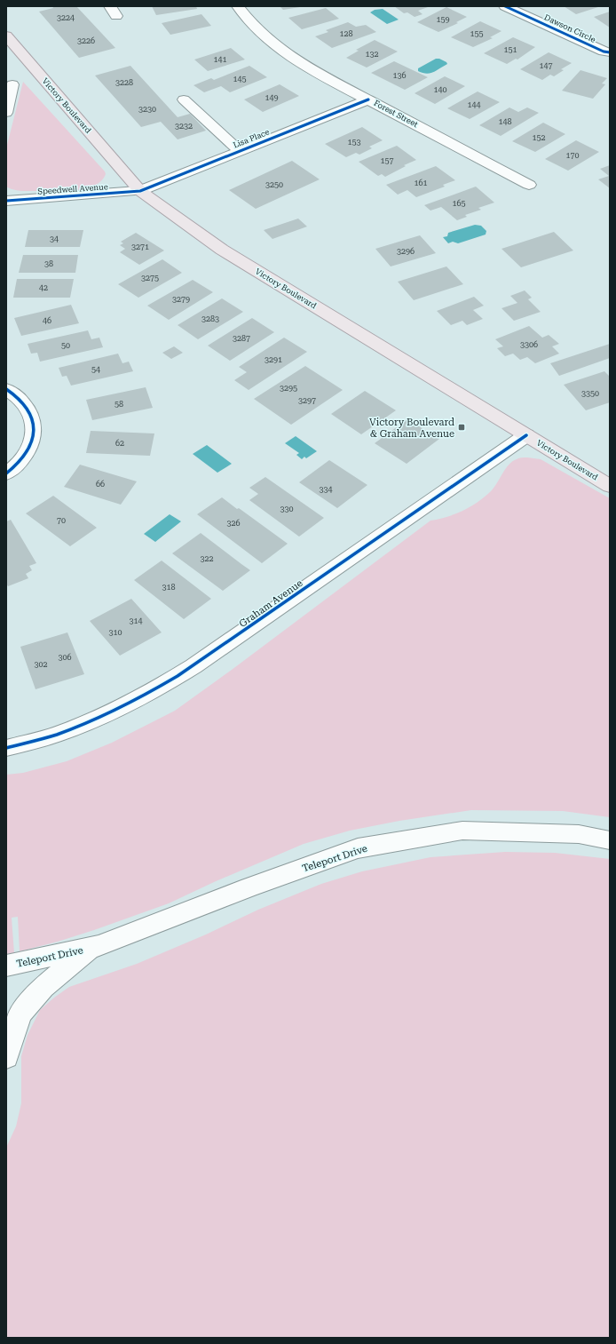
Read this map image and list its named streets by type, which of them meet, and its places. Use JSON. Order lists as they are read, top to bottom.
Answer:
{
  "streets": {
    "main road": ["Victory Boulevard"],
    "street": [
      "Dawson Circle",
      "Forest Street",
      "Lisa Place",
      "Speedwell Avenue",
      "Graham Avenue",
      "Teleport Drive"
    ]
  },
  "crossings": [
    ["Victory Boulevard", "Lisa Place"],
    ["Victory Boulevard", "Speedwell Avenue"],
    ["Victory Boulevard", "Graham Avenue"],
    ["Forest Street", "Lisa Place"],
    ["Lisa Place", "Speedwell Avenue"]
  ],
  "places": {
    "transit": ["Victory Boulevard & Graham Avenue"]
  },
  "house_numbers": [
    "3224",
    "159",
    "128",
    "155",
    "3226",
    "151",
    "132",
    "141",
    "147",
    "136",
    "145",
    "3228",
    "140",
    "149",
    "144",
    "3230",
    "148",
    "3232",
    "152",
    "153",
    "170",
    "157",
    "161",
    "3250",
    "165",
    "34",
    "3271",
    "3296",
    "38",
    "3275",
    "42",
    "3279",
    "3283",
    "46",
    "3287",
    "3306",
    "50",
    "3291",
    "54",
    "3295",
    "3350",
    "3297",
    "58",
    "62",
    "66",
    "334",
    "330",
    "70",
    "326",
    "322",
    "318",
    "314",
    "310",
    "306",
    "302"
  ]
}
